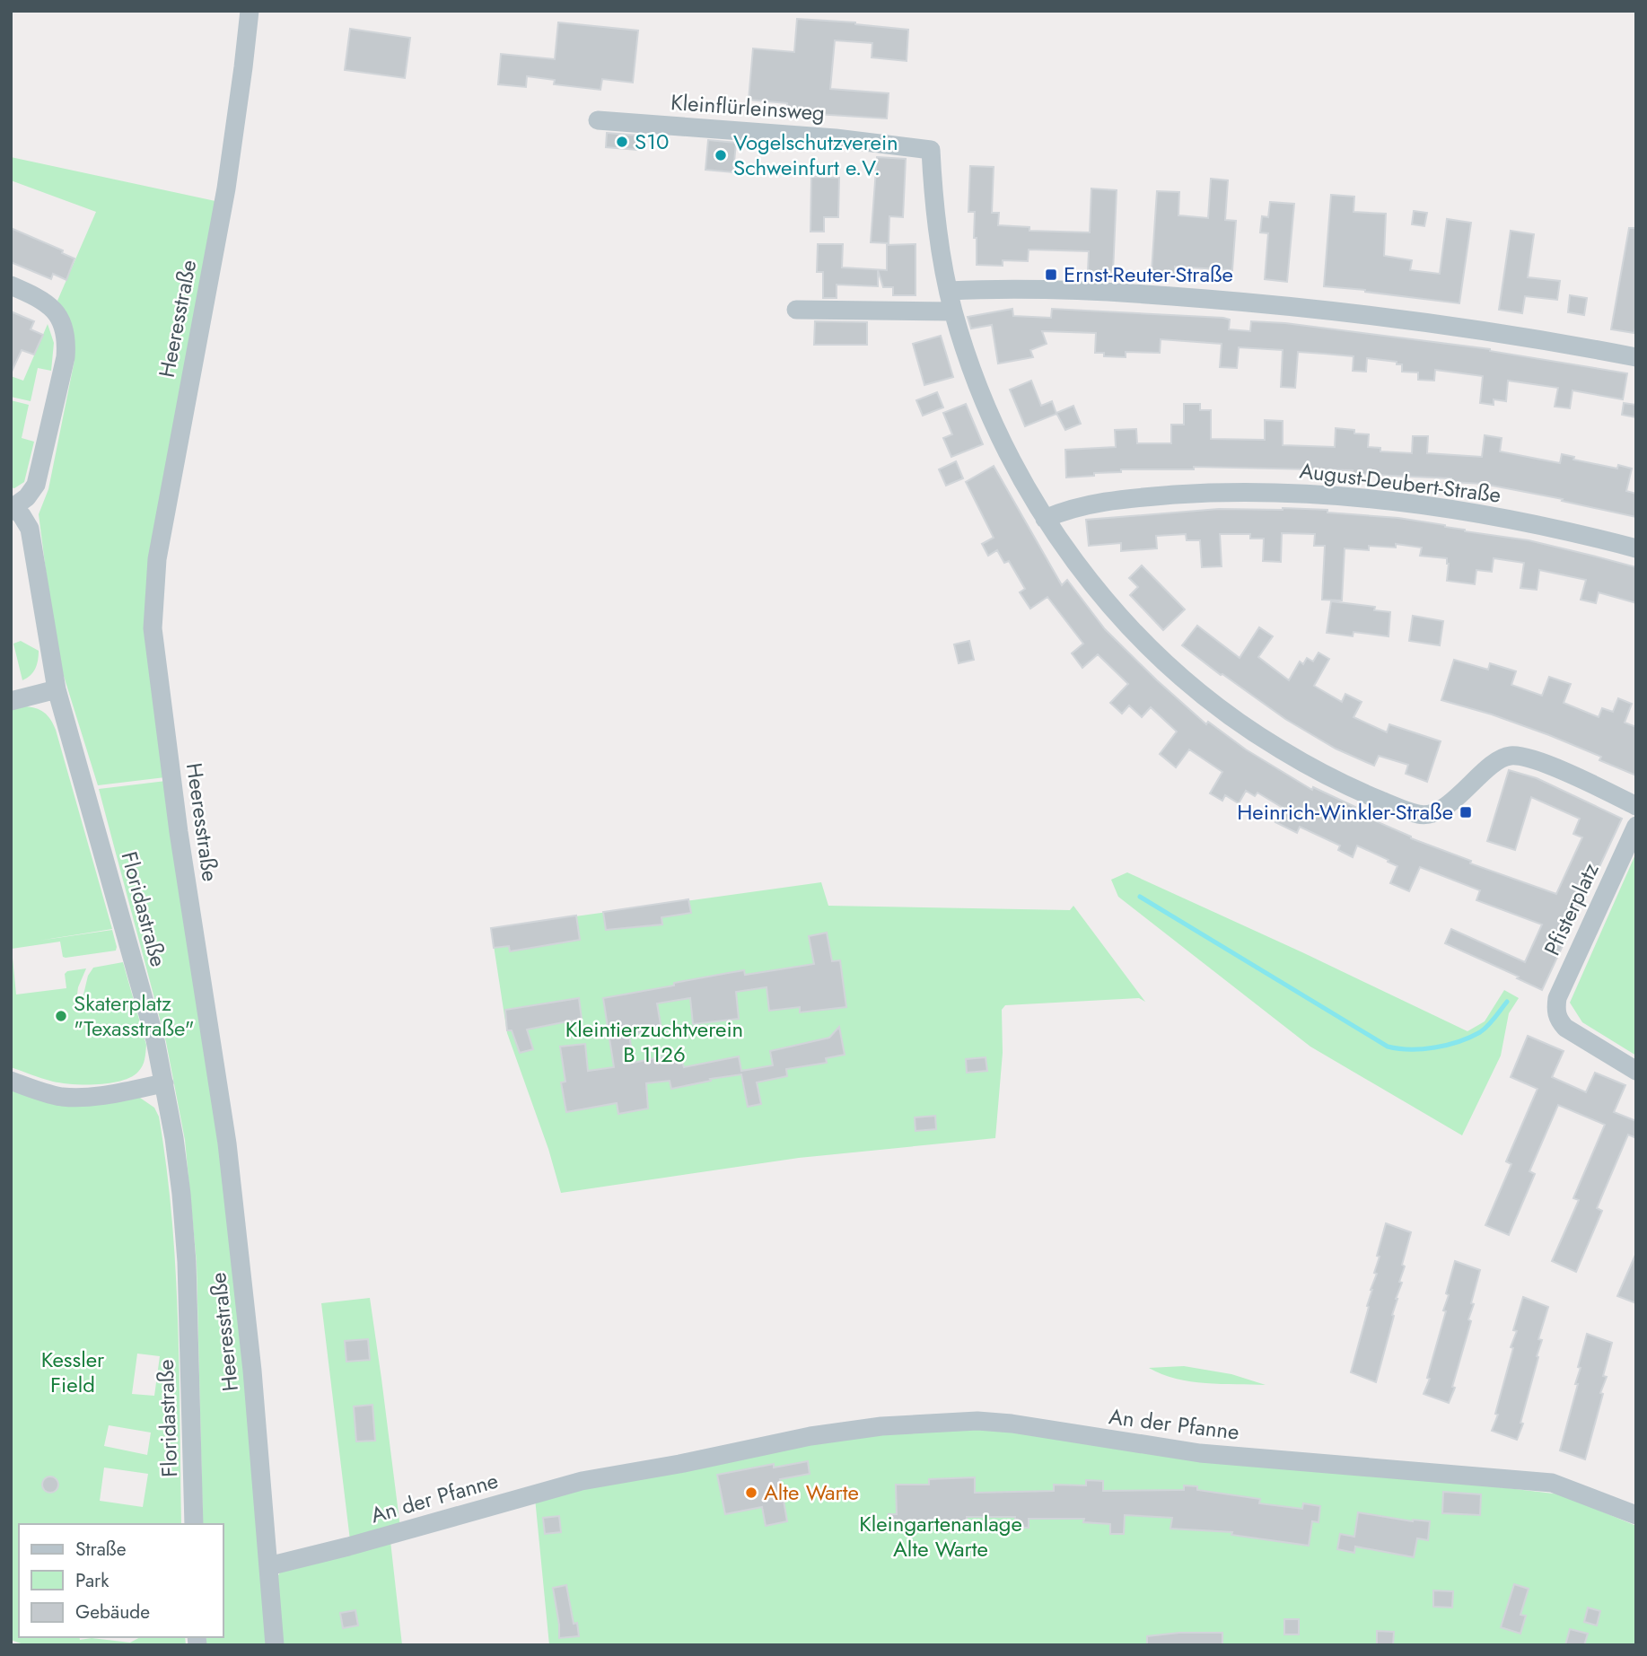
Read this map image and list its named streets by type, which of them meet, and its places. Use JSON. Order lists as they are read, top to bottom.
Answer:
{
  "streets": {
    "street": [
      "Kleinflürleinsweg",
      "Heeresstraße",
      "August-Deubert-Straße",
      "Floridastraße",
      "Pfisterplatz",
      "An der Pfanne"
    ]
  },
  "crossings": [
    ["Heeresstraße", "An der Pfanne"]
  ],
  "parks": ["Kleintierzuchtverein B 1126", "Kessler Field", "Kleingartenanlage Alte Warte"],
  "places": {
    "other": [
      "S10",
      "Vogelschutzverein Schweinfurt e.V.",
      "Skaterplatz \"Texasstraße\"",
      "Alte Warte"
    ],
    "transit": ["Ernst-Reuter-Straße", "Heinrich-Winkler-Straße"]
  },
  "legend": ["Straße", "Park", "Gebäude"]
}
